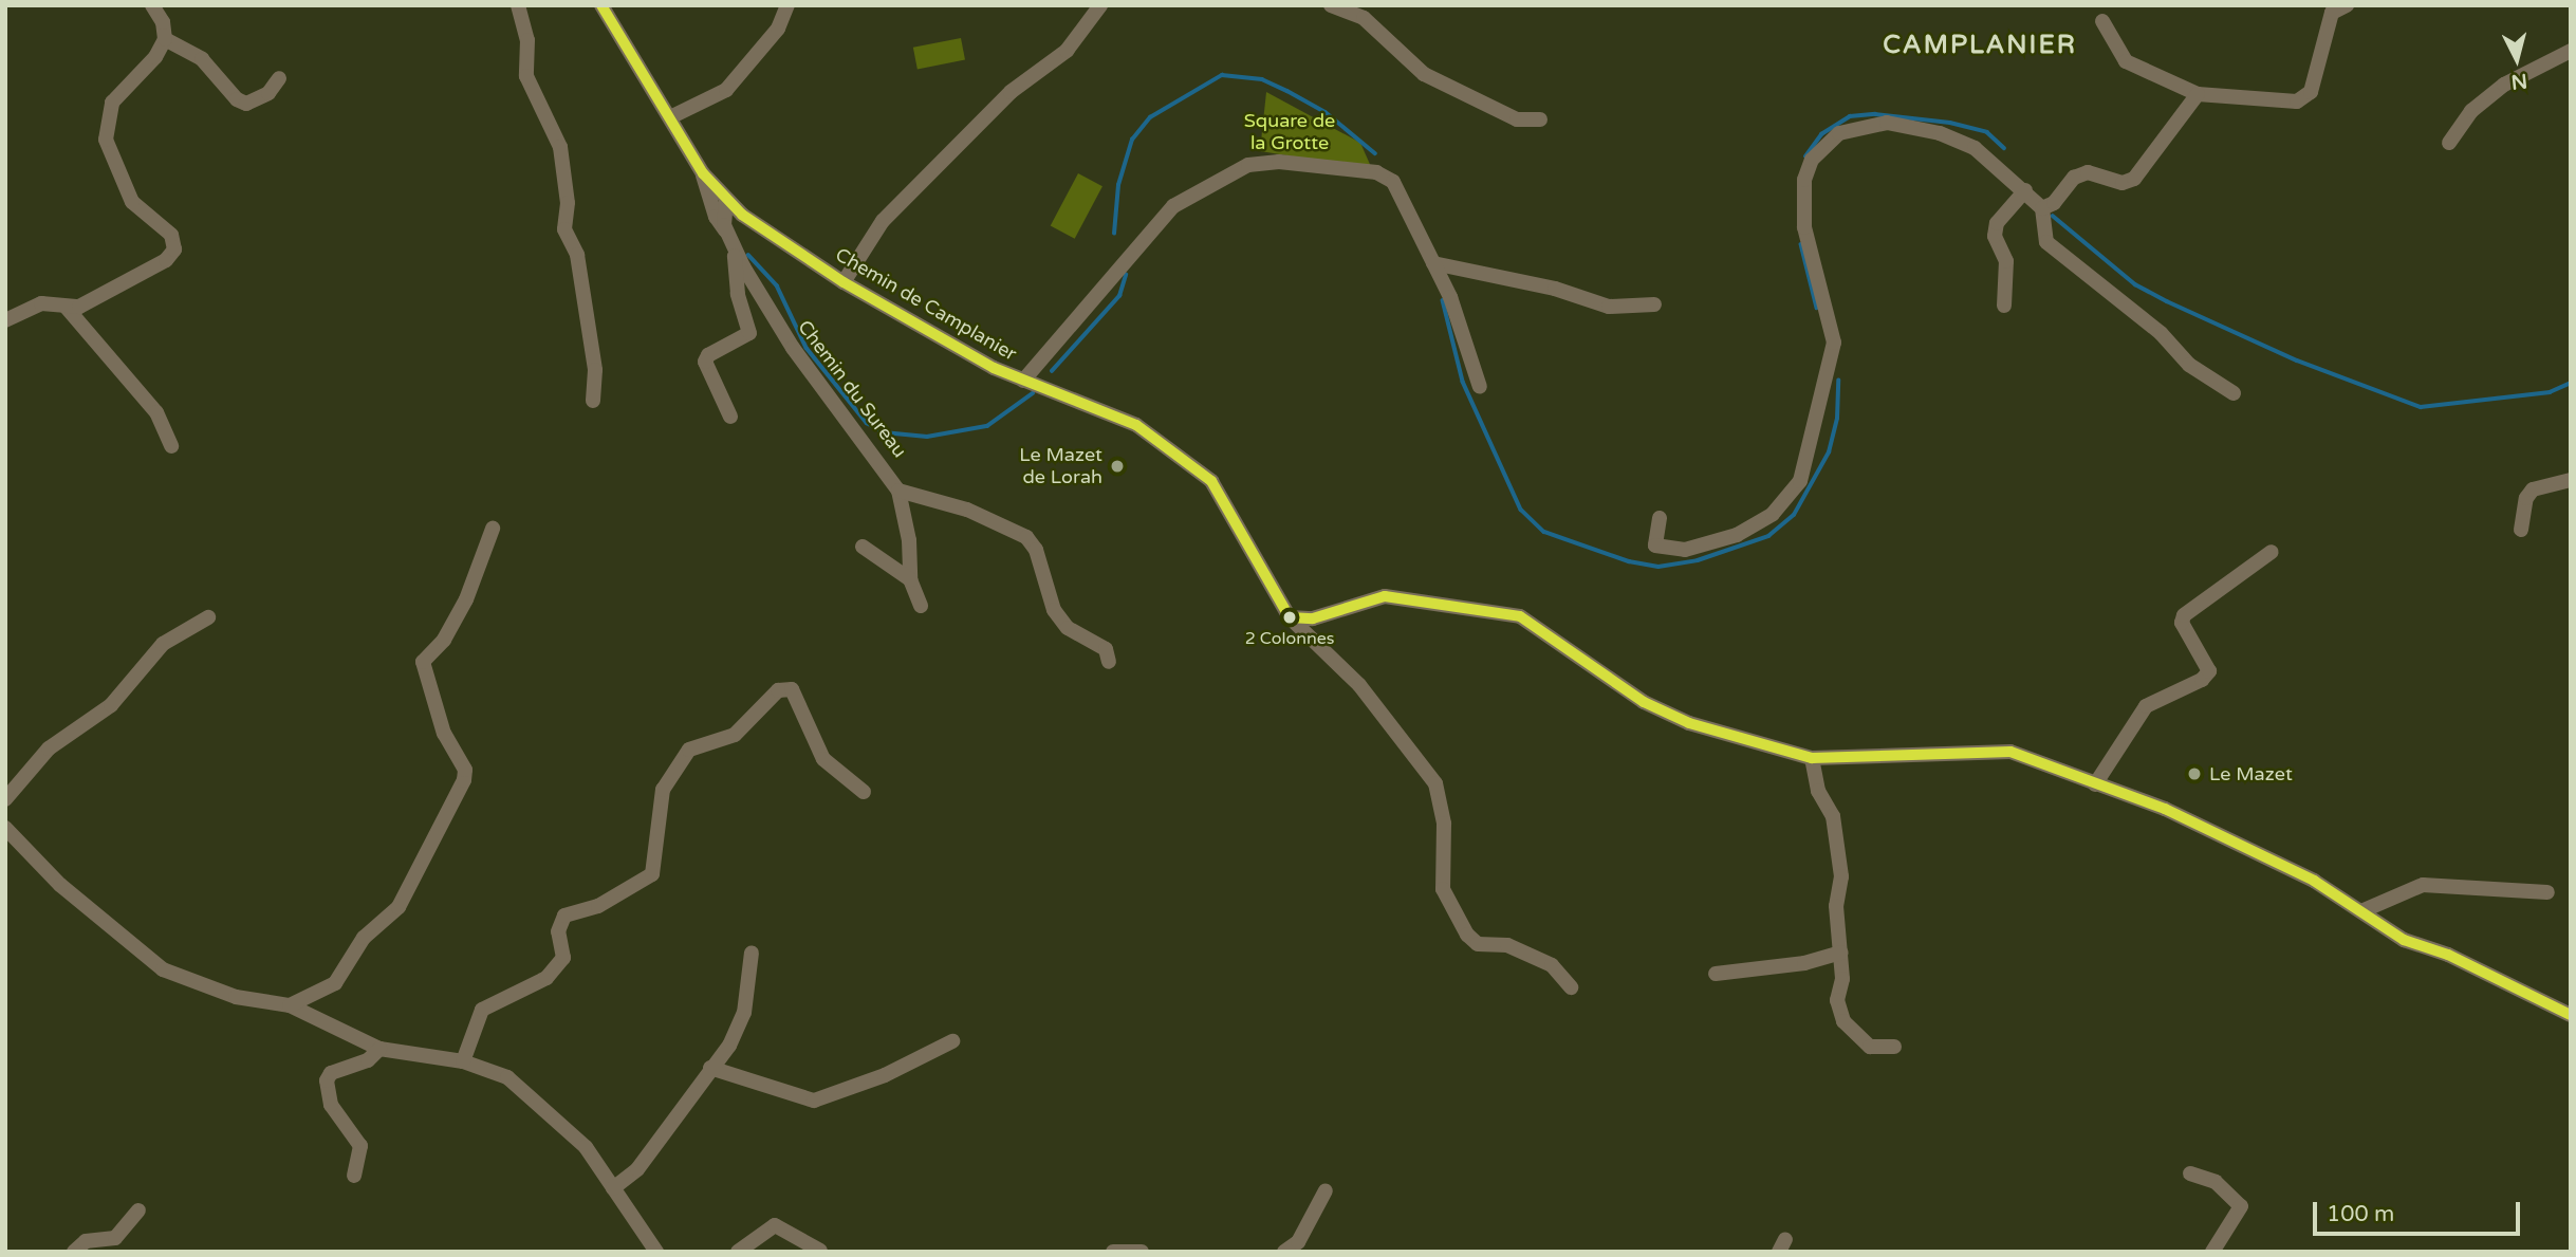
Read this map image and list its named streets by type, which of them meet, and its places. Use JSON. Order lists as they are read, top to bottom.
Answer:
{
  "streets": {
    "street": ["Chemin de Camplanier", "Chemin du Sureau"]
  },
  "crossings": [
    ["Chemin de Camplanier", "Chemin du Sureau"]
  ],
  "districts": ["CAMPLANIER"],
  "parks": ["Square de la Grotte"],
  "places": ["Le Mazet de Lorah", "2 Colonnes", "Le Mazet"],
  "scale_bar": "100 m",
  "north": "bottom"
}
